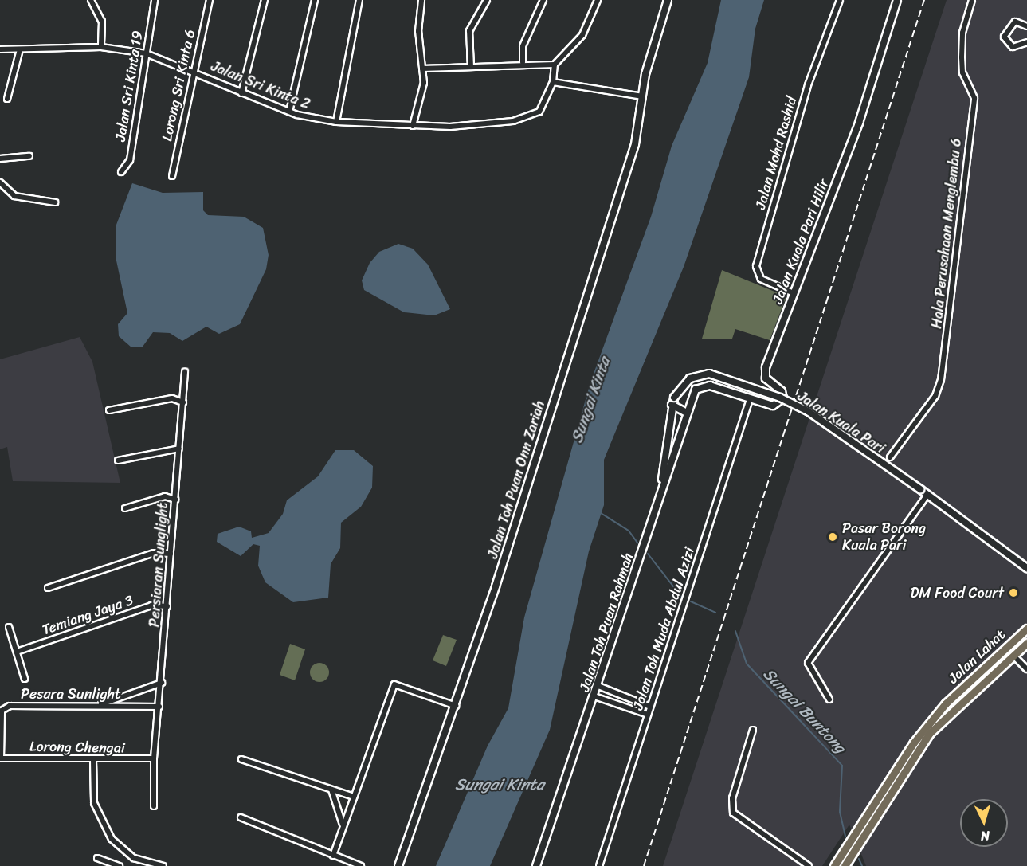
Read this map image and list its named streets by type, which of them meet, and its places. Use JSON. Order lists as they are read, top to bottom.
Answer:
{
  "streets": {
    "main road": ["Jalan Lahat"],
    "street": [
      "Lorong Sri Kinta 6",
      "Jalan Sri Kinta 2",
      "Jalan Sri Kinta 19",
      "Jalan Mohd Rashid",
      "Hala Perusahaan Menglembu 6",
      "Jalan Kuala Pari Hilir",
      "Jalan Kuala Pari",
      "Jalan Toh Puan Onn Zariah",
      "Persiaran Sunglight",
      "Temiang Jaya 3",
      "Jalan Toh Puan Rahmah",
      "Jalan Toh Muda Abdul Azizi",
      "Pesara Sunlight",
      "Lorong Chengai"
    ]
  },
  "crossings": [
    ["Lorong Sri Kinta 6", "Jalan Sri Kinta 2"],
    ["Jalan Sri Kinta 2", "Jalan Sri Kinta 19"],
    ["Jalan Mohd Rashid", "Jalan Kuala Pari Hilir"],
    ["Jalan Kuala Pari Hilir", "Jalan Toh Puan Rahmah"],
    ["Jalan Kuala Pari Hilir", "Jalan Toh Muda Abdul Azizi"],
    ["Jalan Kuala Pari", "Jalan Toh Puan Rahmah"],
    ["Persiaran Sunglight", "Temiang Jaya 3"],
    ["Persiaran Sunglight", "Pesara Sunlight"],
    ["Persiaran Sunglight", "Lorong Chengai"],
    ["Pesara Sunlight", "Lorong Chengai"]
  ],
  "water": ["Sungai Kinta", "Sungai Buntong"],
  "places": ["Pasar Borong Kuala Pari", "DM Food Court"],
  "north": "bottom"
}
